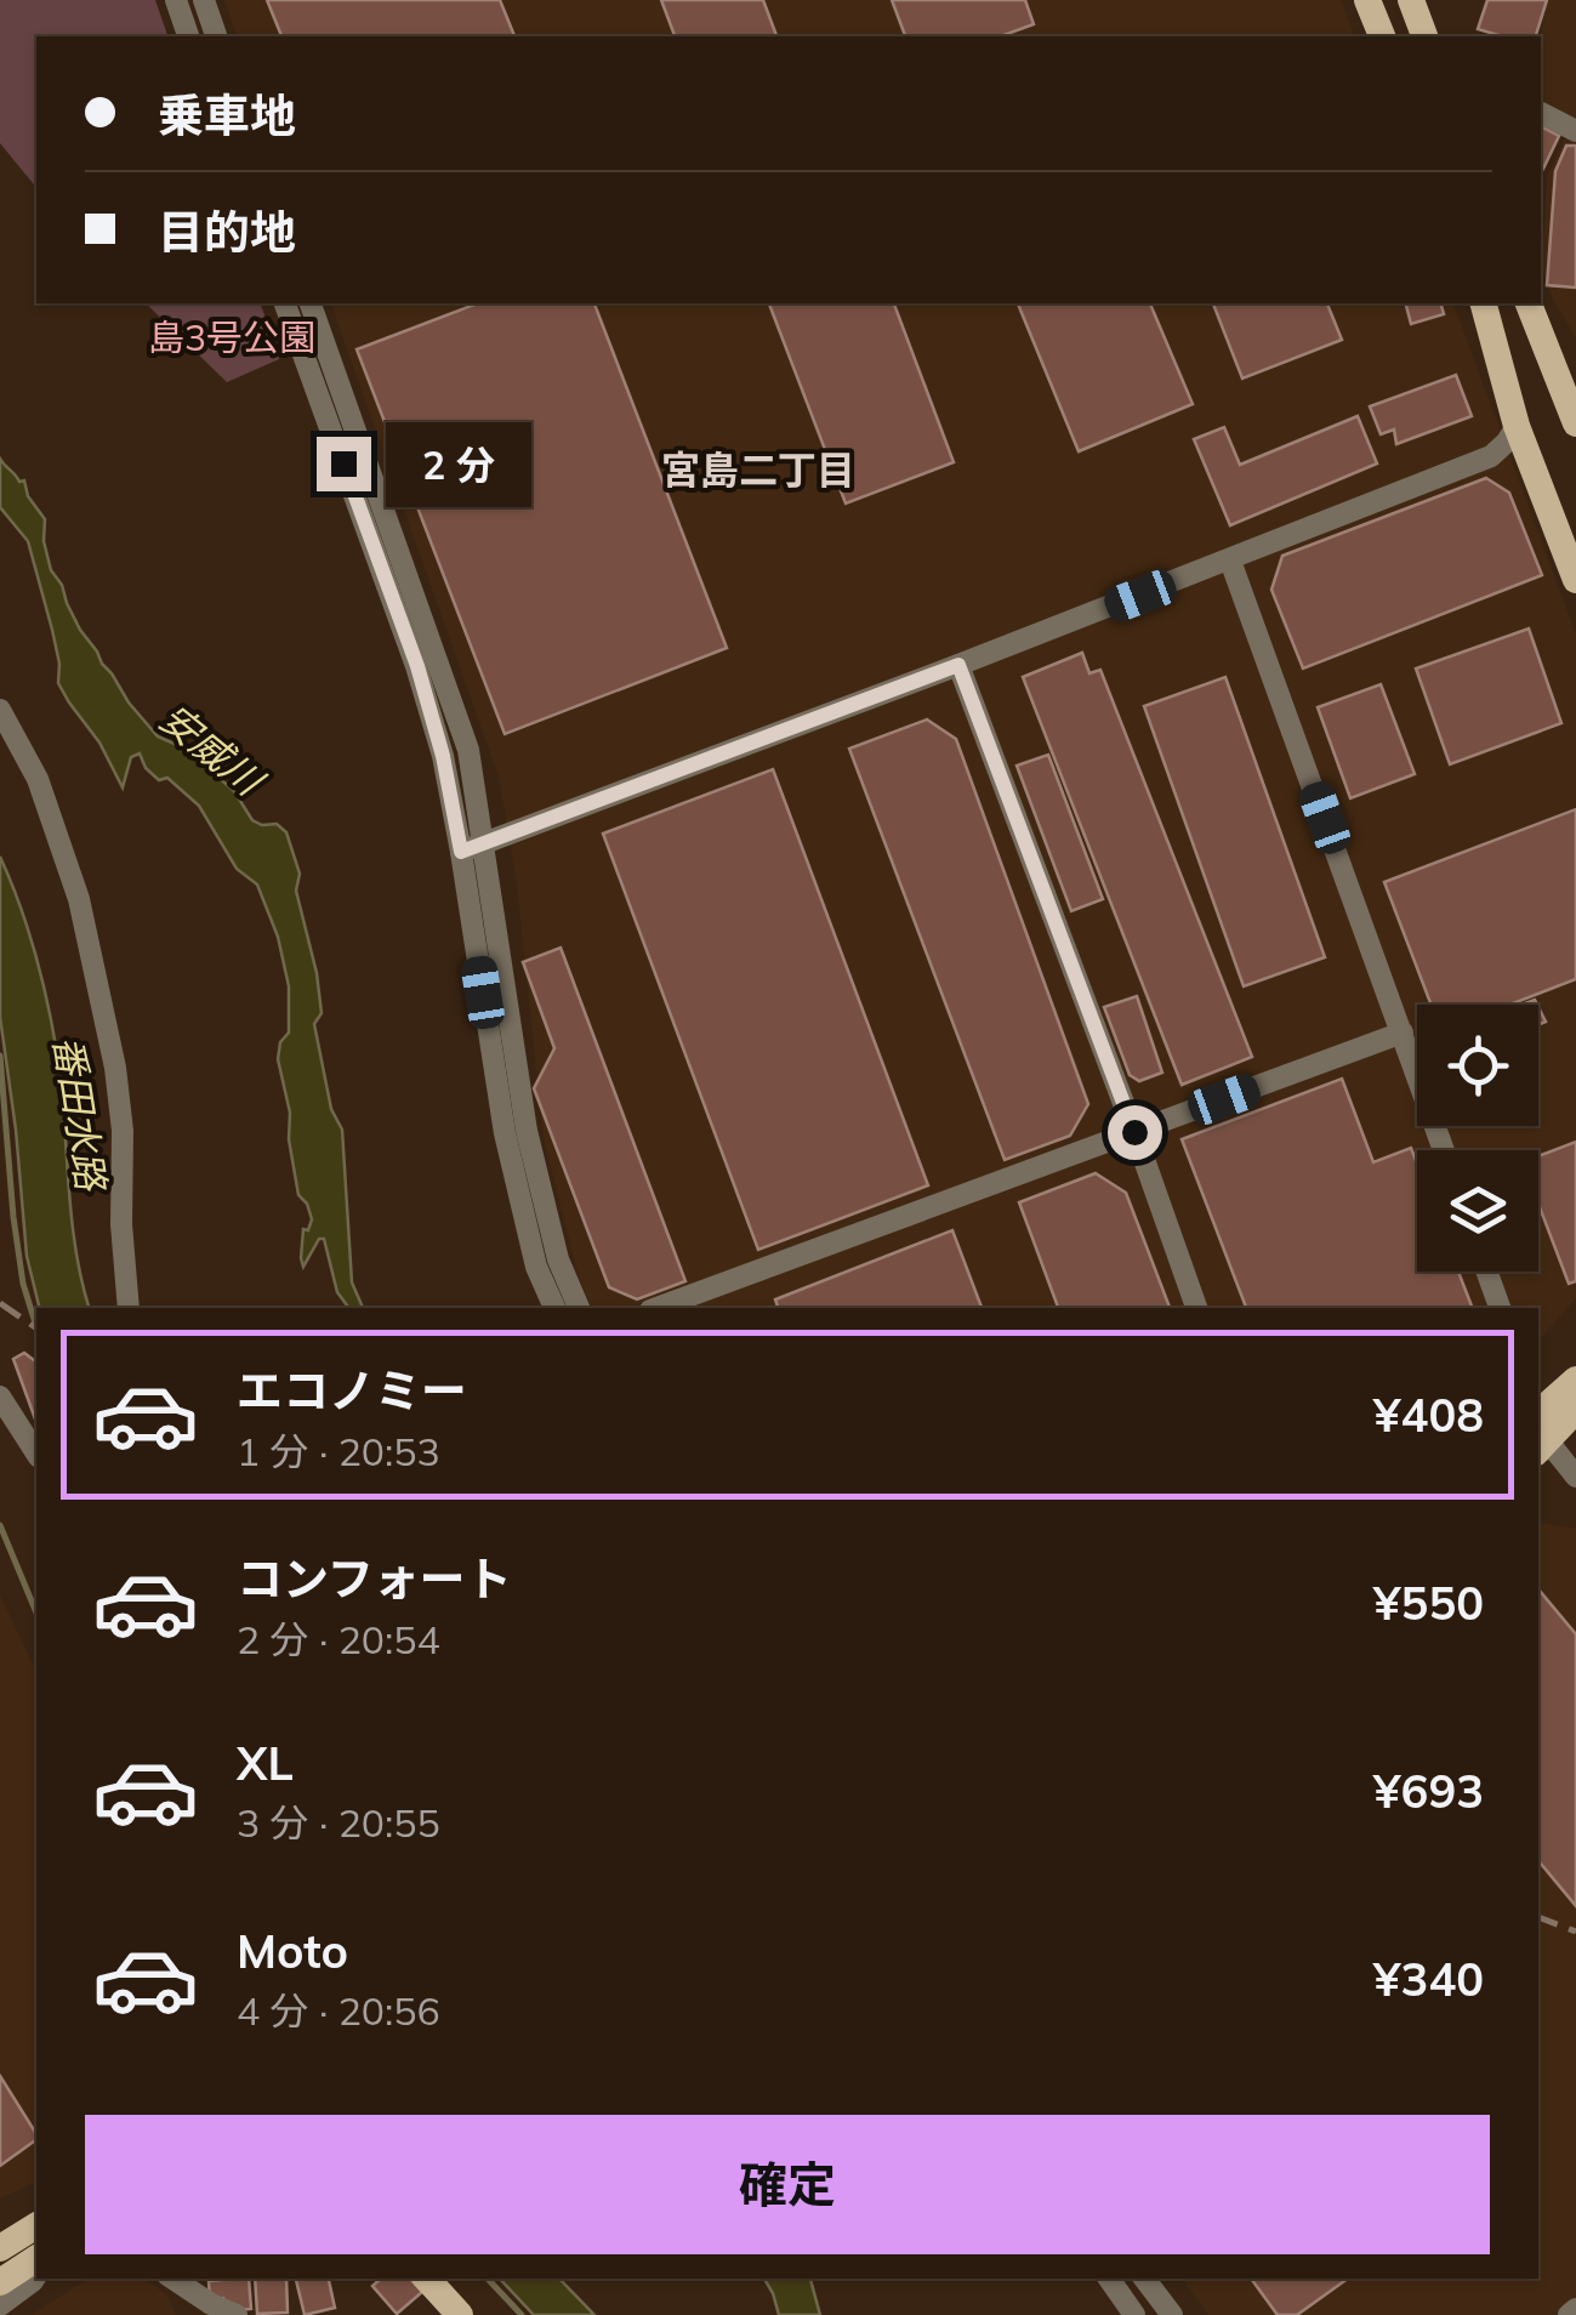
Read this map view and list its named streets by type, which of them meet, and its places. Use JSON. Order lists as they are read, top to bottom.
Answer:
{
  "districts": ["宮島二丁目"],
  "water": ["安威川", "番田水路"],
  "parks": ["島3号公園"],
  "page": {
    "banner": ["乗車地", "目的地"],
    "bubble": "2 分",
    "list": [
      {
        "name": "エコノミー",
        "note": "1 分 · 20:53",
        "value": "¥408"
      },
      {
        "name": "コンフォート",
        "note": "2 分 · 20:54",
        "value": "¥550"
      },
      {
        "name": "XL",
        "note": "3 分 · 20:55",
        "value": "¥693"
      },
      {
        "name": "Moto",
        "note": "4 分 · 20:56",
        "value": "¥340"
      }
    ],
    "buttons": "確定"
  }
}
